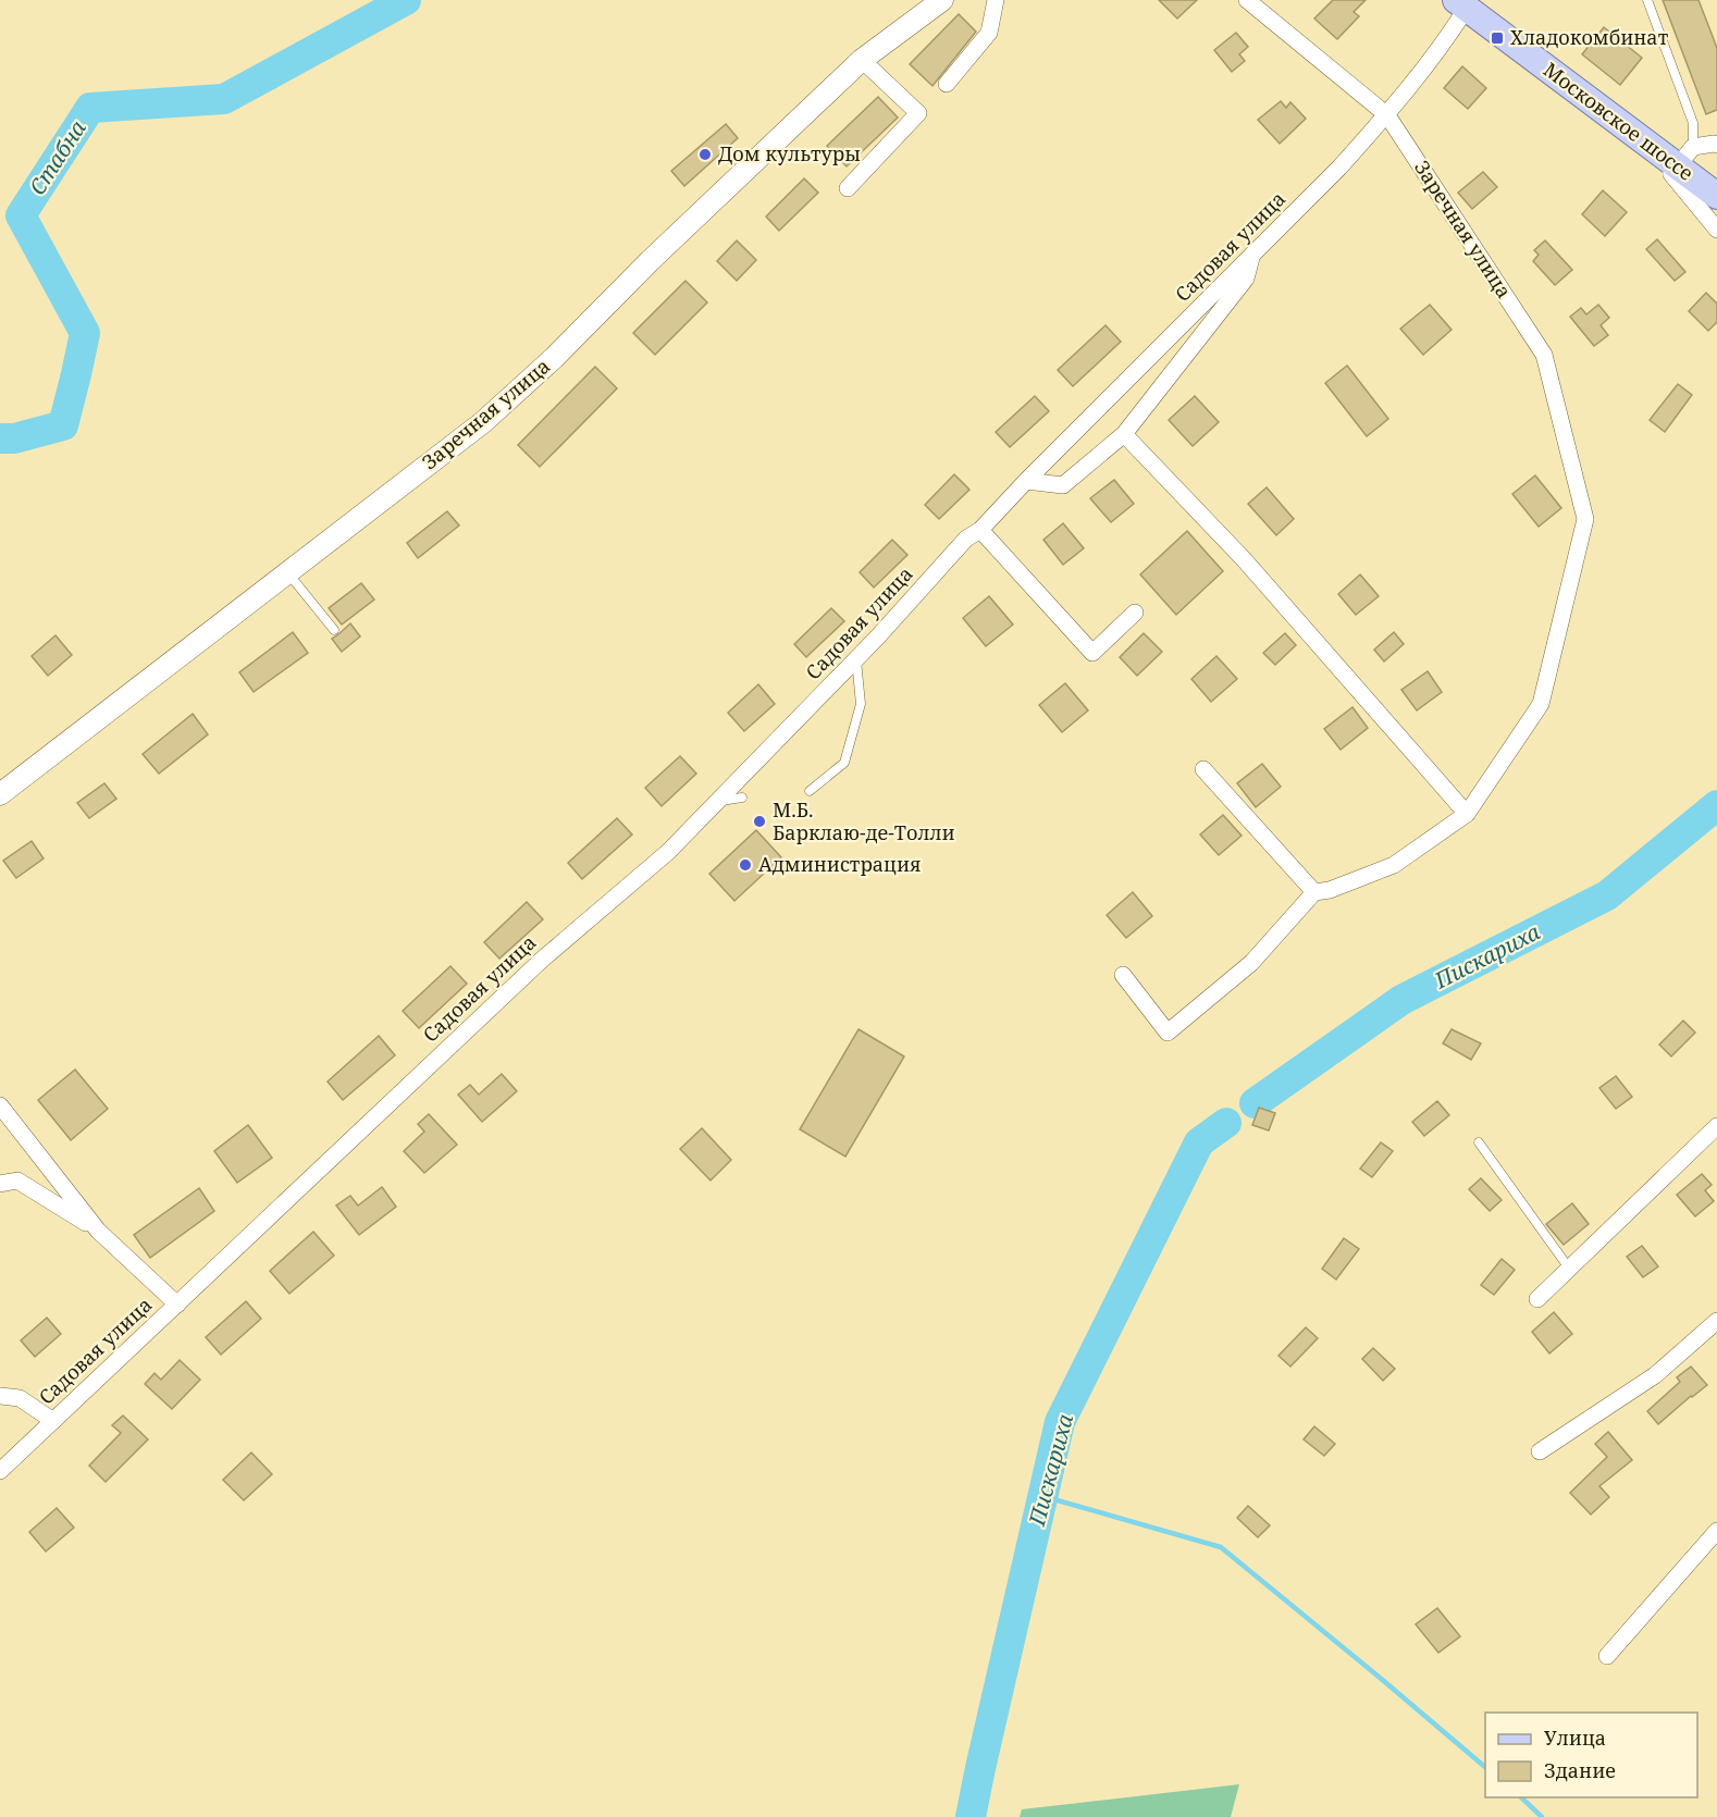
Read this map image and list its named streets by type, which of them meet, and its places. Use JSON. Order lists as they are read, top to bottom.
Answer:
{
  "streets": {
    "main road": ["Московское шоссе"],
    "street": ["Заречная улица", "Садовая улица"]
  },
  "crossings": [
    ["Московское шоссе", "Садовая улица"],
    ["Заречная улица", "Садовая улица"]
  ],
  "water": ["Стабна", "Пискариха"],
  "places": {
    "transit": ["Хладокомбинат"],
    "other": ["Дом культуры", "М.Б. Барклаю-де-Толли", "Администрация"]
  },
  "legend": ["Улица", "Здание"]
}
